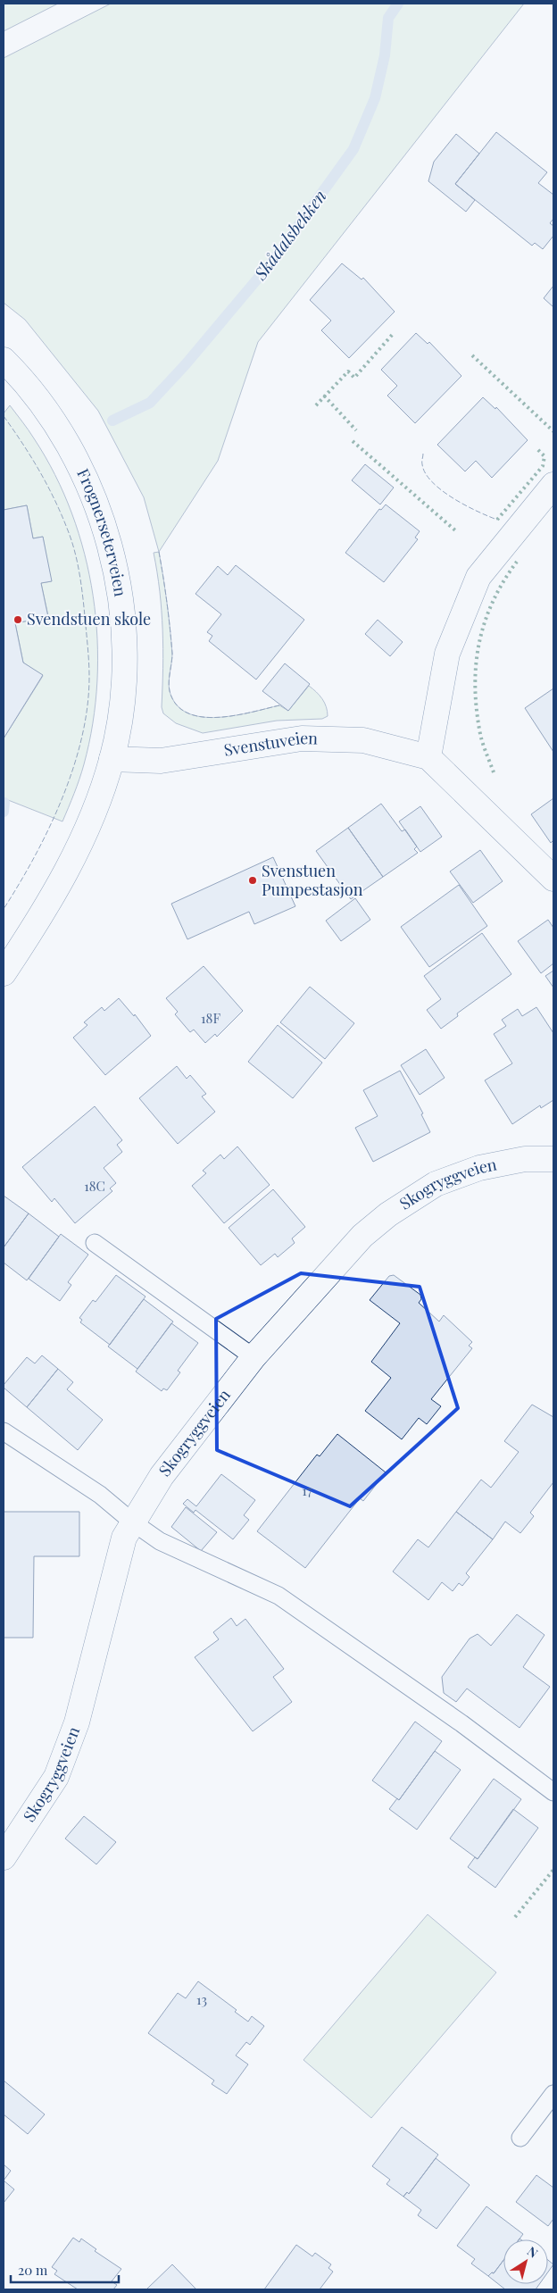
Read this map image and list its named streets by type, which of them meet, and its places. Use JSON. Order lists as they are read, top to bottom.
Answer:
{
  "streets": {
    "street": ["Frognerseterveien", "Svenstuveien", "Skogryggveien"]
  },
  "crossings": [
    ["Frognerseterveien", "Svenstuveien"]
  ],
  "water": ["Skådalsbekken"],
  "places": ["Svendstuen skole", "Svenstuen Pumpestasjon"],
  "house_numbers": [
    "18F",
    "18C",
    "17",
    "13"
  ],
  "scale_bar": "20 m",
  "north": "top right"
}
